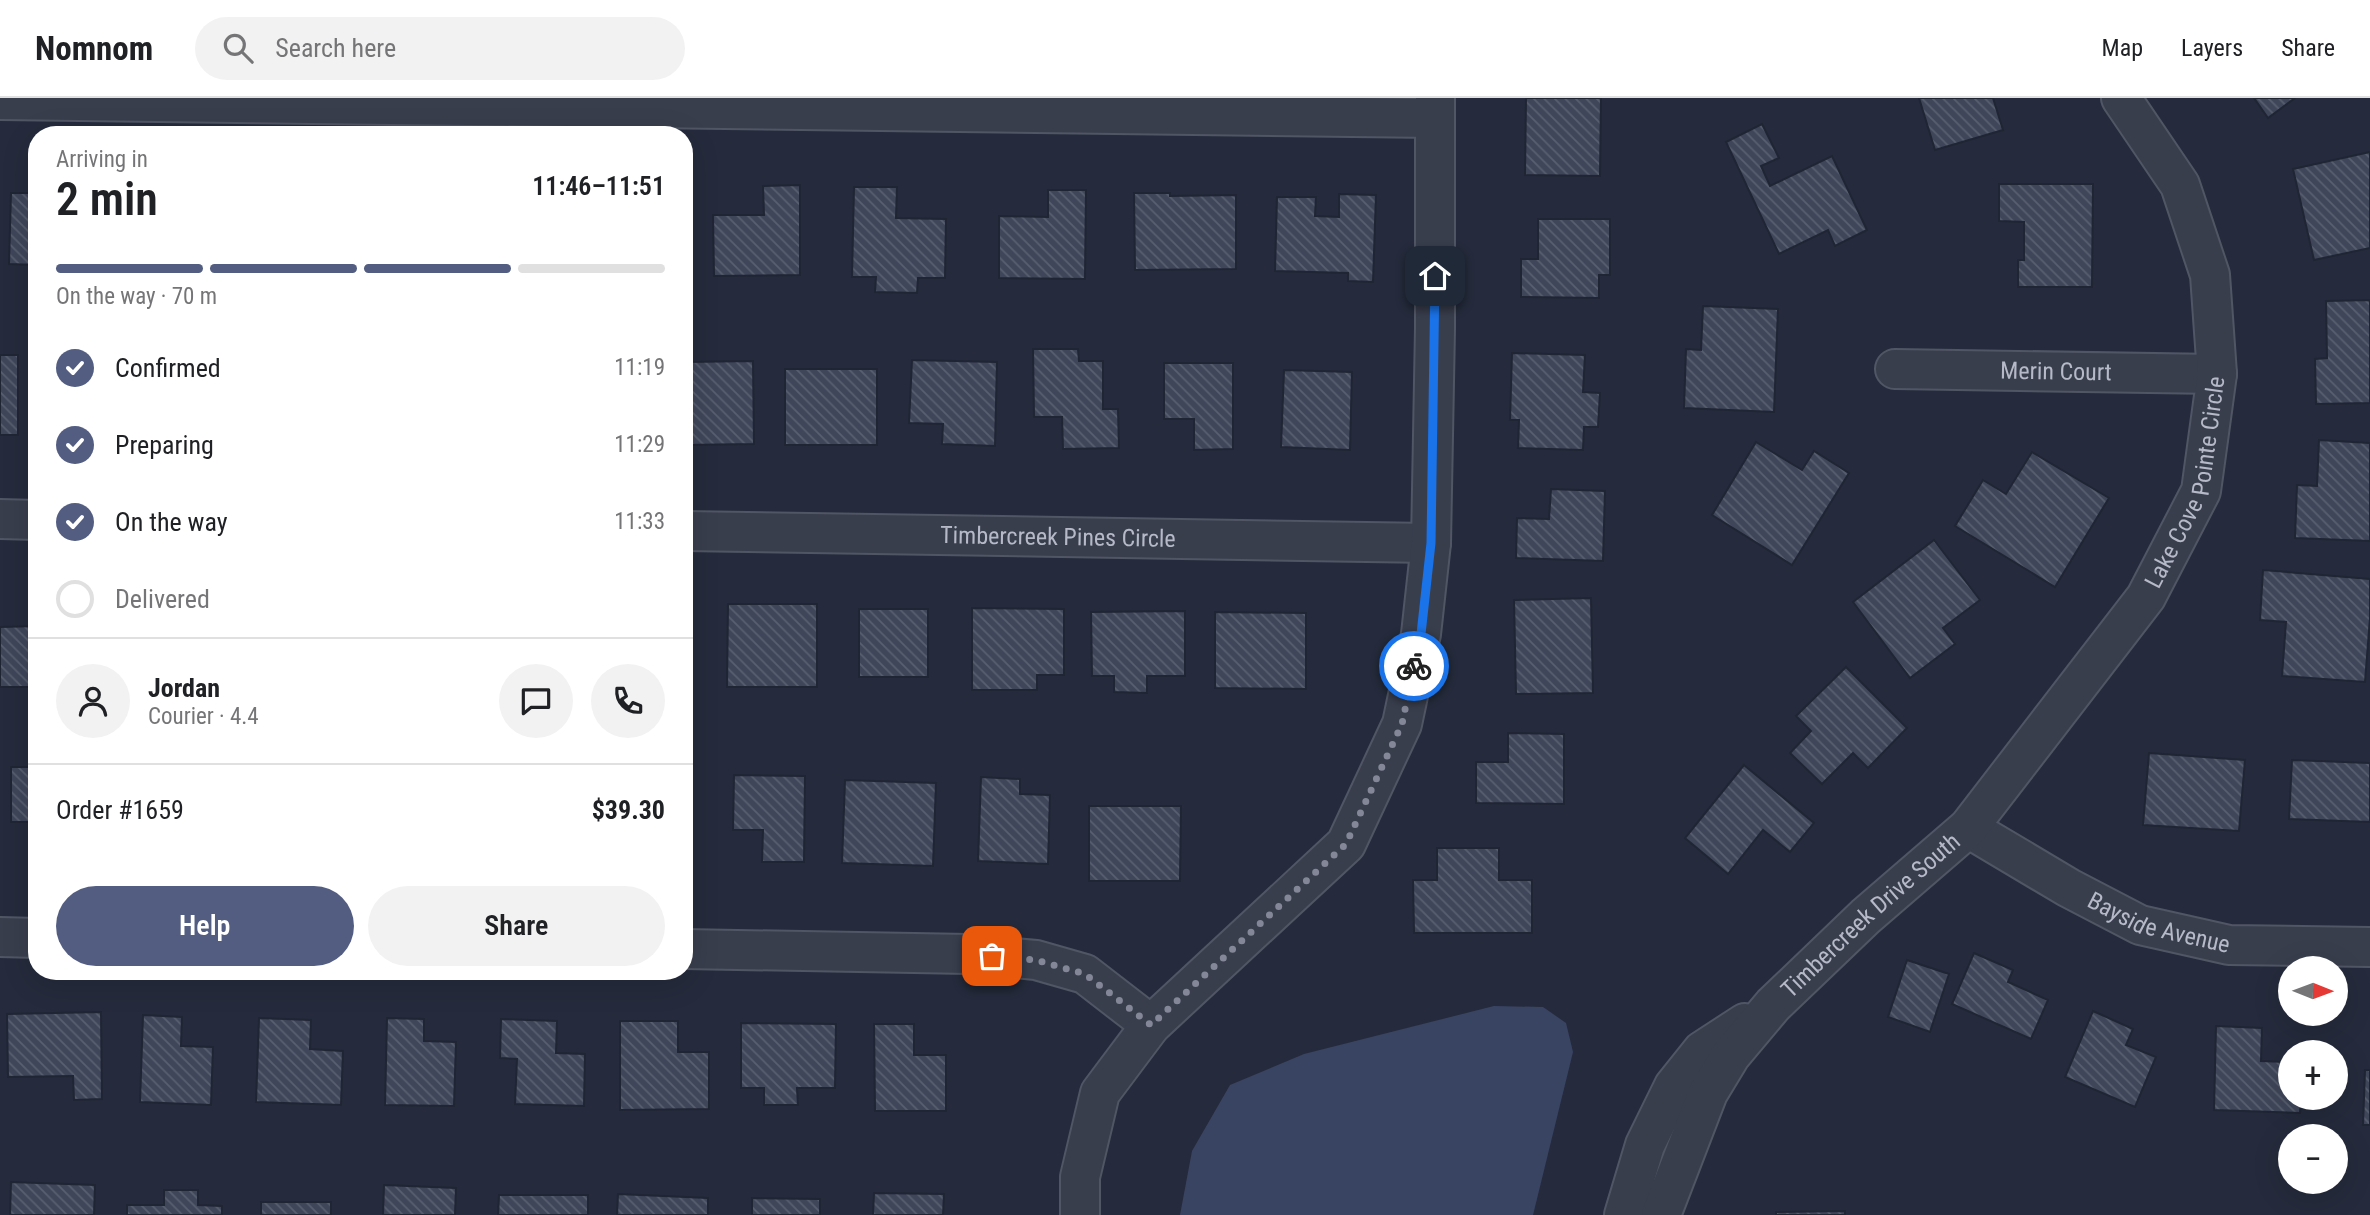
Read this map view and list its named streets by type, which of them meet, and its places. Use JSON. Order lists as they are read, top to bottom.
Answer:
{
  "streets": {
    "street": [
      "Merin Court",
      "Lake Cove Pointe Circle",
      "Timbercreek Pines Circle",
      "Timbercreek Drive South",
      "Bayside Avenue"
    ]
  },
  "crossings": [
    ["Merin Court", "Lake Cove Pointe Circle"],
    ["Lake Cove Pointe Circle", "Timbercreek Drive South"],
    ["Lake Cove Pointe Circle", "Bayside Avenue"],
    ["Timbercreek Drive South", "Bayside Avenue"]
  ],
  "north": "right",
  "page": {
    "header": "Nomnom",
    "search": "Search here",
    "nav": ["Map", "Layers", "Share"],
    "heading": ["2 min", "Arriving in", "11:46–11:51"],
    "panel": [
      "Jordan",
      "Courier · 4.4",
      "Order #1659",
      "$39.30"
    ],
    "bar": "On the way · 70 m",
    "list": [
      ["Confirmed", "11:19"],
      ["Preparing", "11:29"],
      ["On the way", "11:33"],
      "Delivered"
    ],
    "buttons": ["Help", "Share"],
    "map_buttons": ["+", "−"]
  }
}
